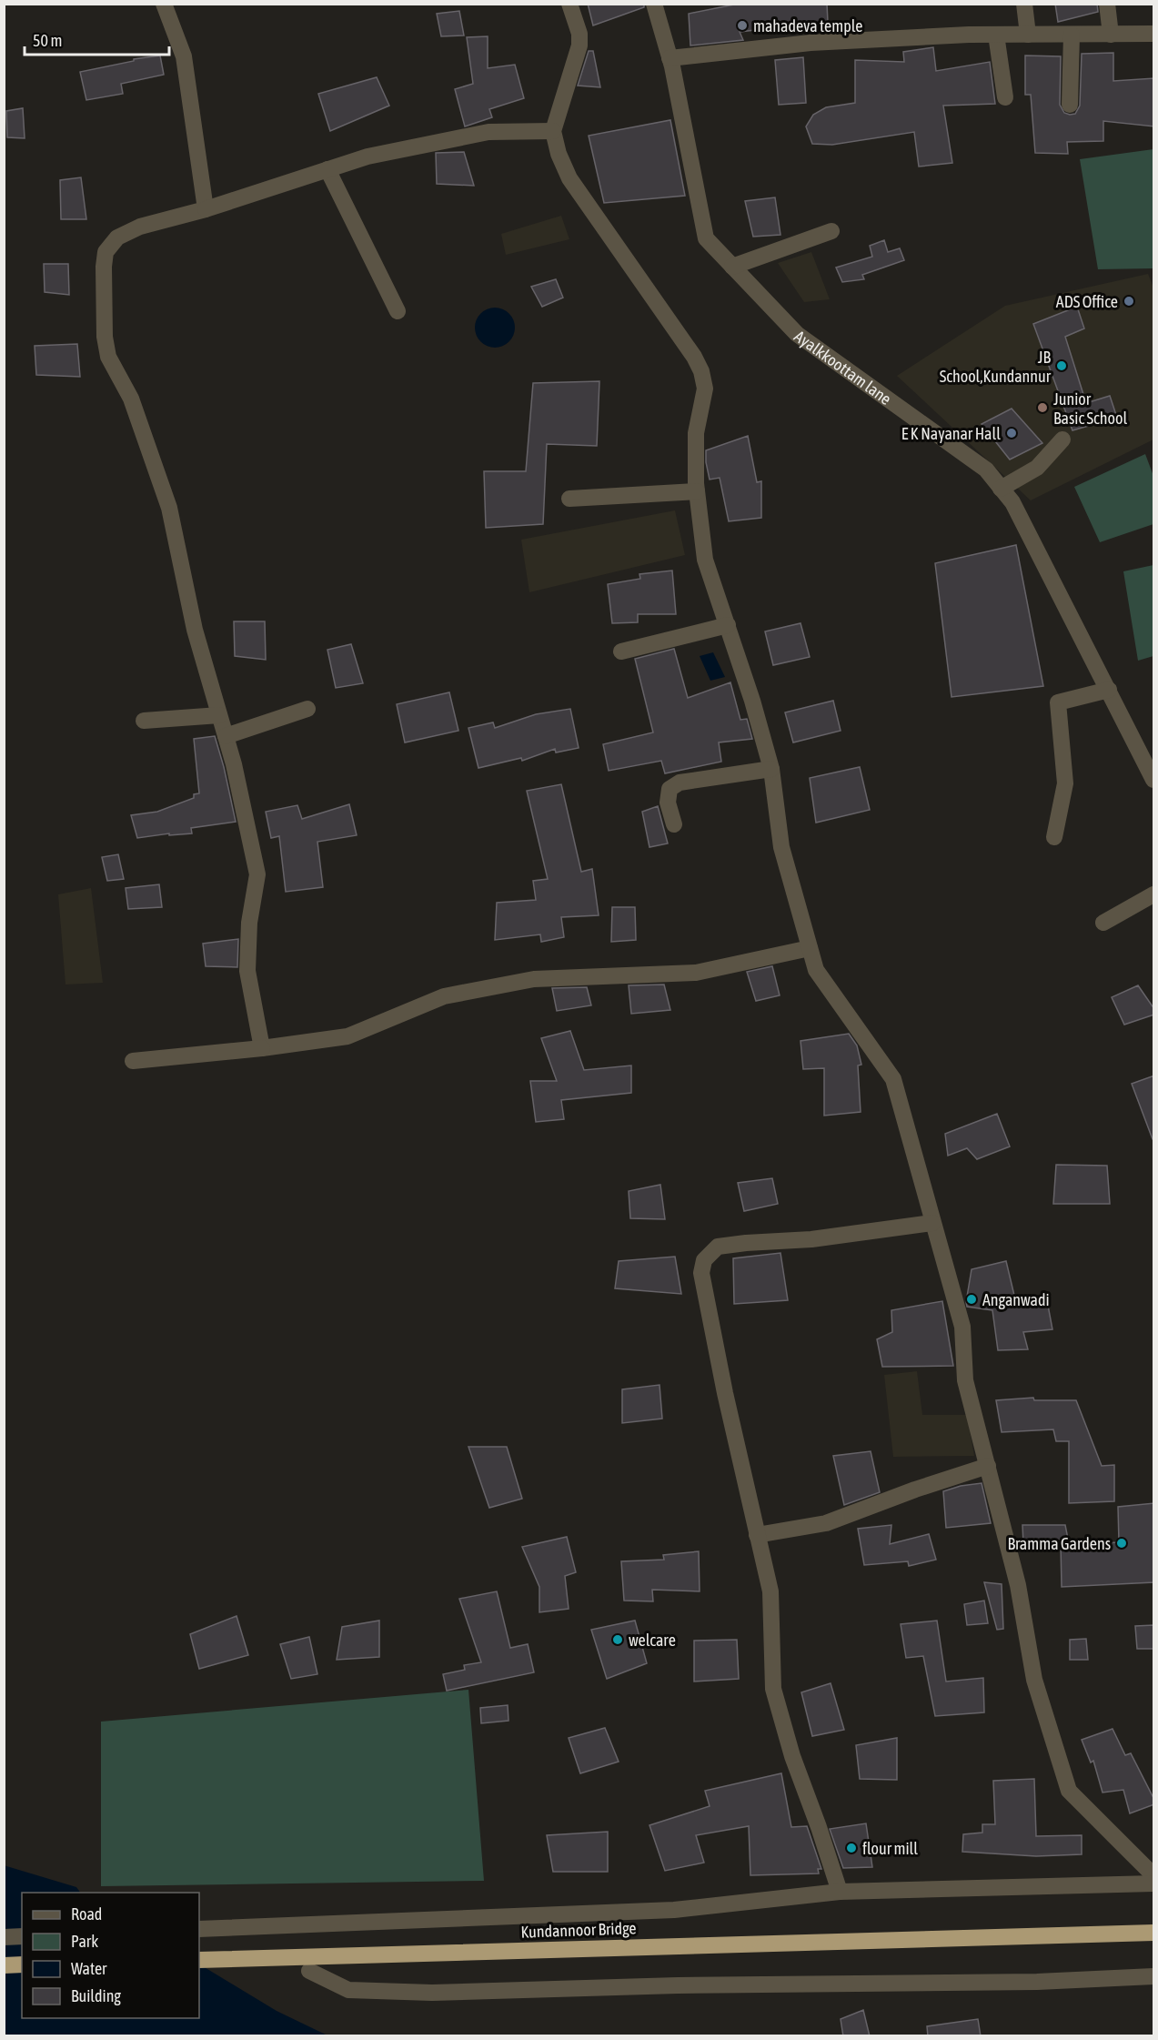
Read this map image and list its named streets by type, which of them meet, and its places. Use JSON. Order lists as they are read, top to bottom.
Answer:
{
  "streets": {
    "highway": ["Kundannoor Bridge"],
    "street": ["Ayalkkoottam lane"]
  },
  "places": [
    "mahadeva temple",
    "ADS Office",
    "JB School,Kundannur",
    "Junior Basic School",
    "E K Nayanar Hall",
    "Anganwadi",
    "Bramma Gardens",
    "welcare",
    "flour mill"
  ],
  "legend": [
    "Road",
    "Park",
    "Water",
    "Building"
  ],
  "scale_bar": "50 m"
}
